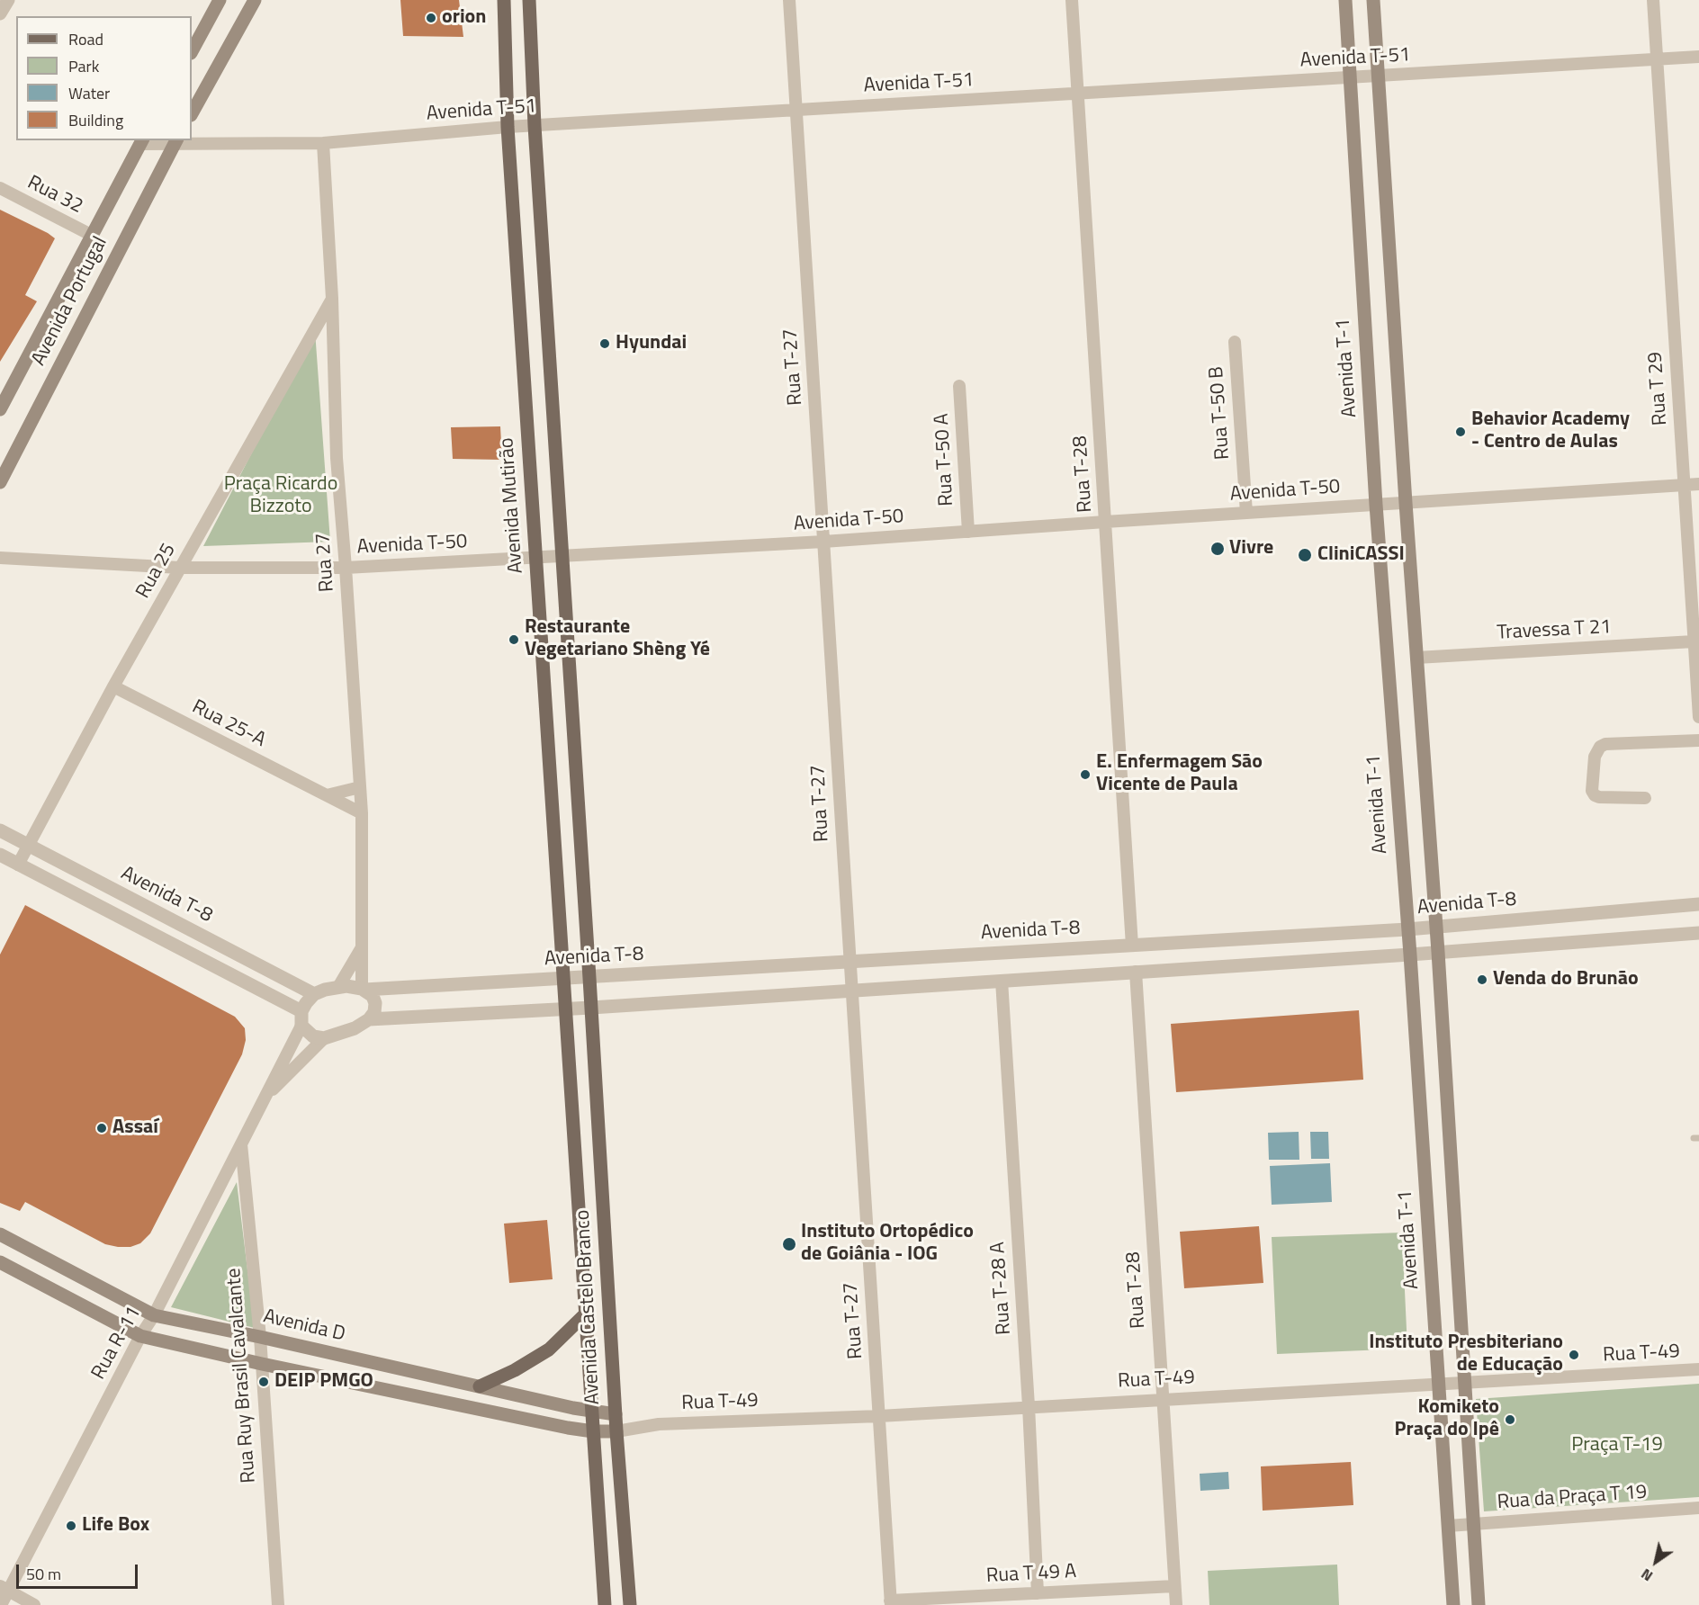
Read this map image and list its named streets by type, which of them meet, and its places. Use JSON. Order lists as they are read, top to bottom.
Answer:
{
  "streets": {
    "main road": [
      "Avenida Portugal",
      "Avenida T-1",
      "Avenida Mutirão",
      "Avenida Castelo Branco",
      "Avenida D"
    ],
    "street": [
      "Avenida T-51",
      "Rua 32",
      "Rua T-27",
      "Rua T 29",
      "Rua T-50 B",
      "Rua T-50 A",
      "Rua T-28",
      "Avenida T-50",
      "Rua 27",
      "Rua 25",
      "Travessa T 21",
      "Rua 25-A",
      "Avenida T-8",
      "Rua T-28 A",
      "Rua R-11",
      "Rua T-49",
      "Rua Ruy Brasil Cavalcante",
      "Rua da Praça T 19",
      "Rua T 49 A"
    ]
  },
  "crossings": [
    ["Avenida T-51", "Avenida Portugal"],
    ["Avenida T-51", "Rua T-27"],
    ["Avenida T-51", "Avenida T-1"],
    ["Avenida T-51", "Rua T 29"],
    ["Avenida T-51", "Rua T-28"],
    ["Avenida T-51", "Avenida Mutirão"],
    ["Avenida T-51", "Rua 27"],
    ["Rua 32", "Avenida Portugal"],
    ["Rua T-27", "Avenida T-50"],
    ["Rua T-27", "Avenida T-8"],
    ["Rua T-27", "Rua T-49"],
    ["Rua T-27", "Rua T 49 A"],
    ["Avenida T-1", "Avenida T-50"],
    ["Avenida T-1", "Avenida T-8"],
    ["Avenida T-1", "Rua T-49"],
    ["Avenida T-1", "Rua da Praça T 19"],
    ["Rua T 29", "Avenida T-50"],
    ["Rua T 29", "Travessa T 21"],
    ["Rua T-50 B", "Avenida T-50"],
    ["Rua T-50 A", "Avenida T-50"],
    ["Rua T-28", "Avenida T-50"],
    ["Rua T-28", "Avenida T-8"],
    ["Rua T-28", "Rua T-49"],
    ["Rua T-28", "Rua T 49 A"],
    ["Avenida T-50", "Avenida Mutirão"],
    ["Avenida T-50", "Rua 27"],
    ["Avenida T-50", "Rua 25"],
    ["Avenida Mutirão", "Avenida T-8"],
    ["Avenida Mutirão", "Avenida Castelo Branco"],
    ["Rua 27", "Rua 25"],
    ["Rua 27", "Rua 25-A"],
    ["Rua 27", "Avenida T-8"],
    ["Rua 27", "Rua R-11"],
    ["Rua 25", "Rua 25-A"],
    ["Rua 25", "Avenida T-8"],
    ["Avenida T-8", "Rua R-11"],
    ["Rua T-28 A", "Rua T-49"],
    ["Rua T-28 A", "Rua T 49 A"],
    ["Avenida Castelo Branco", "Avenida D"],
    ["Avenida Castelo Branco", "Rua T-49"],
    ["Avenida D", "Rua R-11"],
    ["Avenida D", "Rua Ruy Brasil Cavalcante"],
    ["Rua R-11", "Rua Ruy Brasil Cavalcante"]
  ],
  "parks": ["Praça Ricardo Bizzoto", "Praça T-19"],
  "places": [
    "orion",
    "Hyundai",
    "Behavior Academy - Centro de Aulas",
    "Vivre",
    "CliniCASSI",
    "Restaurante Vegetariano Shèng Yé",
    "E. Enfermagem São Vicente de Paula",
    "Venda do Brunão",
    "Assaí",
    "Instituto Ortopédico de Goiânia - IOG",
    "Instituto Presbiteriano de Educação",
    "DEIP PMGO",
    "Komiketo Praça do Ipê",
    "Life Box"
  ],
  "legend": [
    "Road",
    "Park",
    "Water",
    "Building"
  ],
  "scale_bar": "50 m",
  "north": "bottom left"
}
